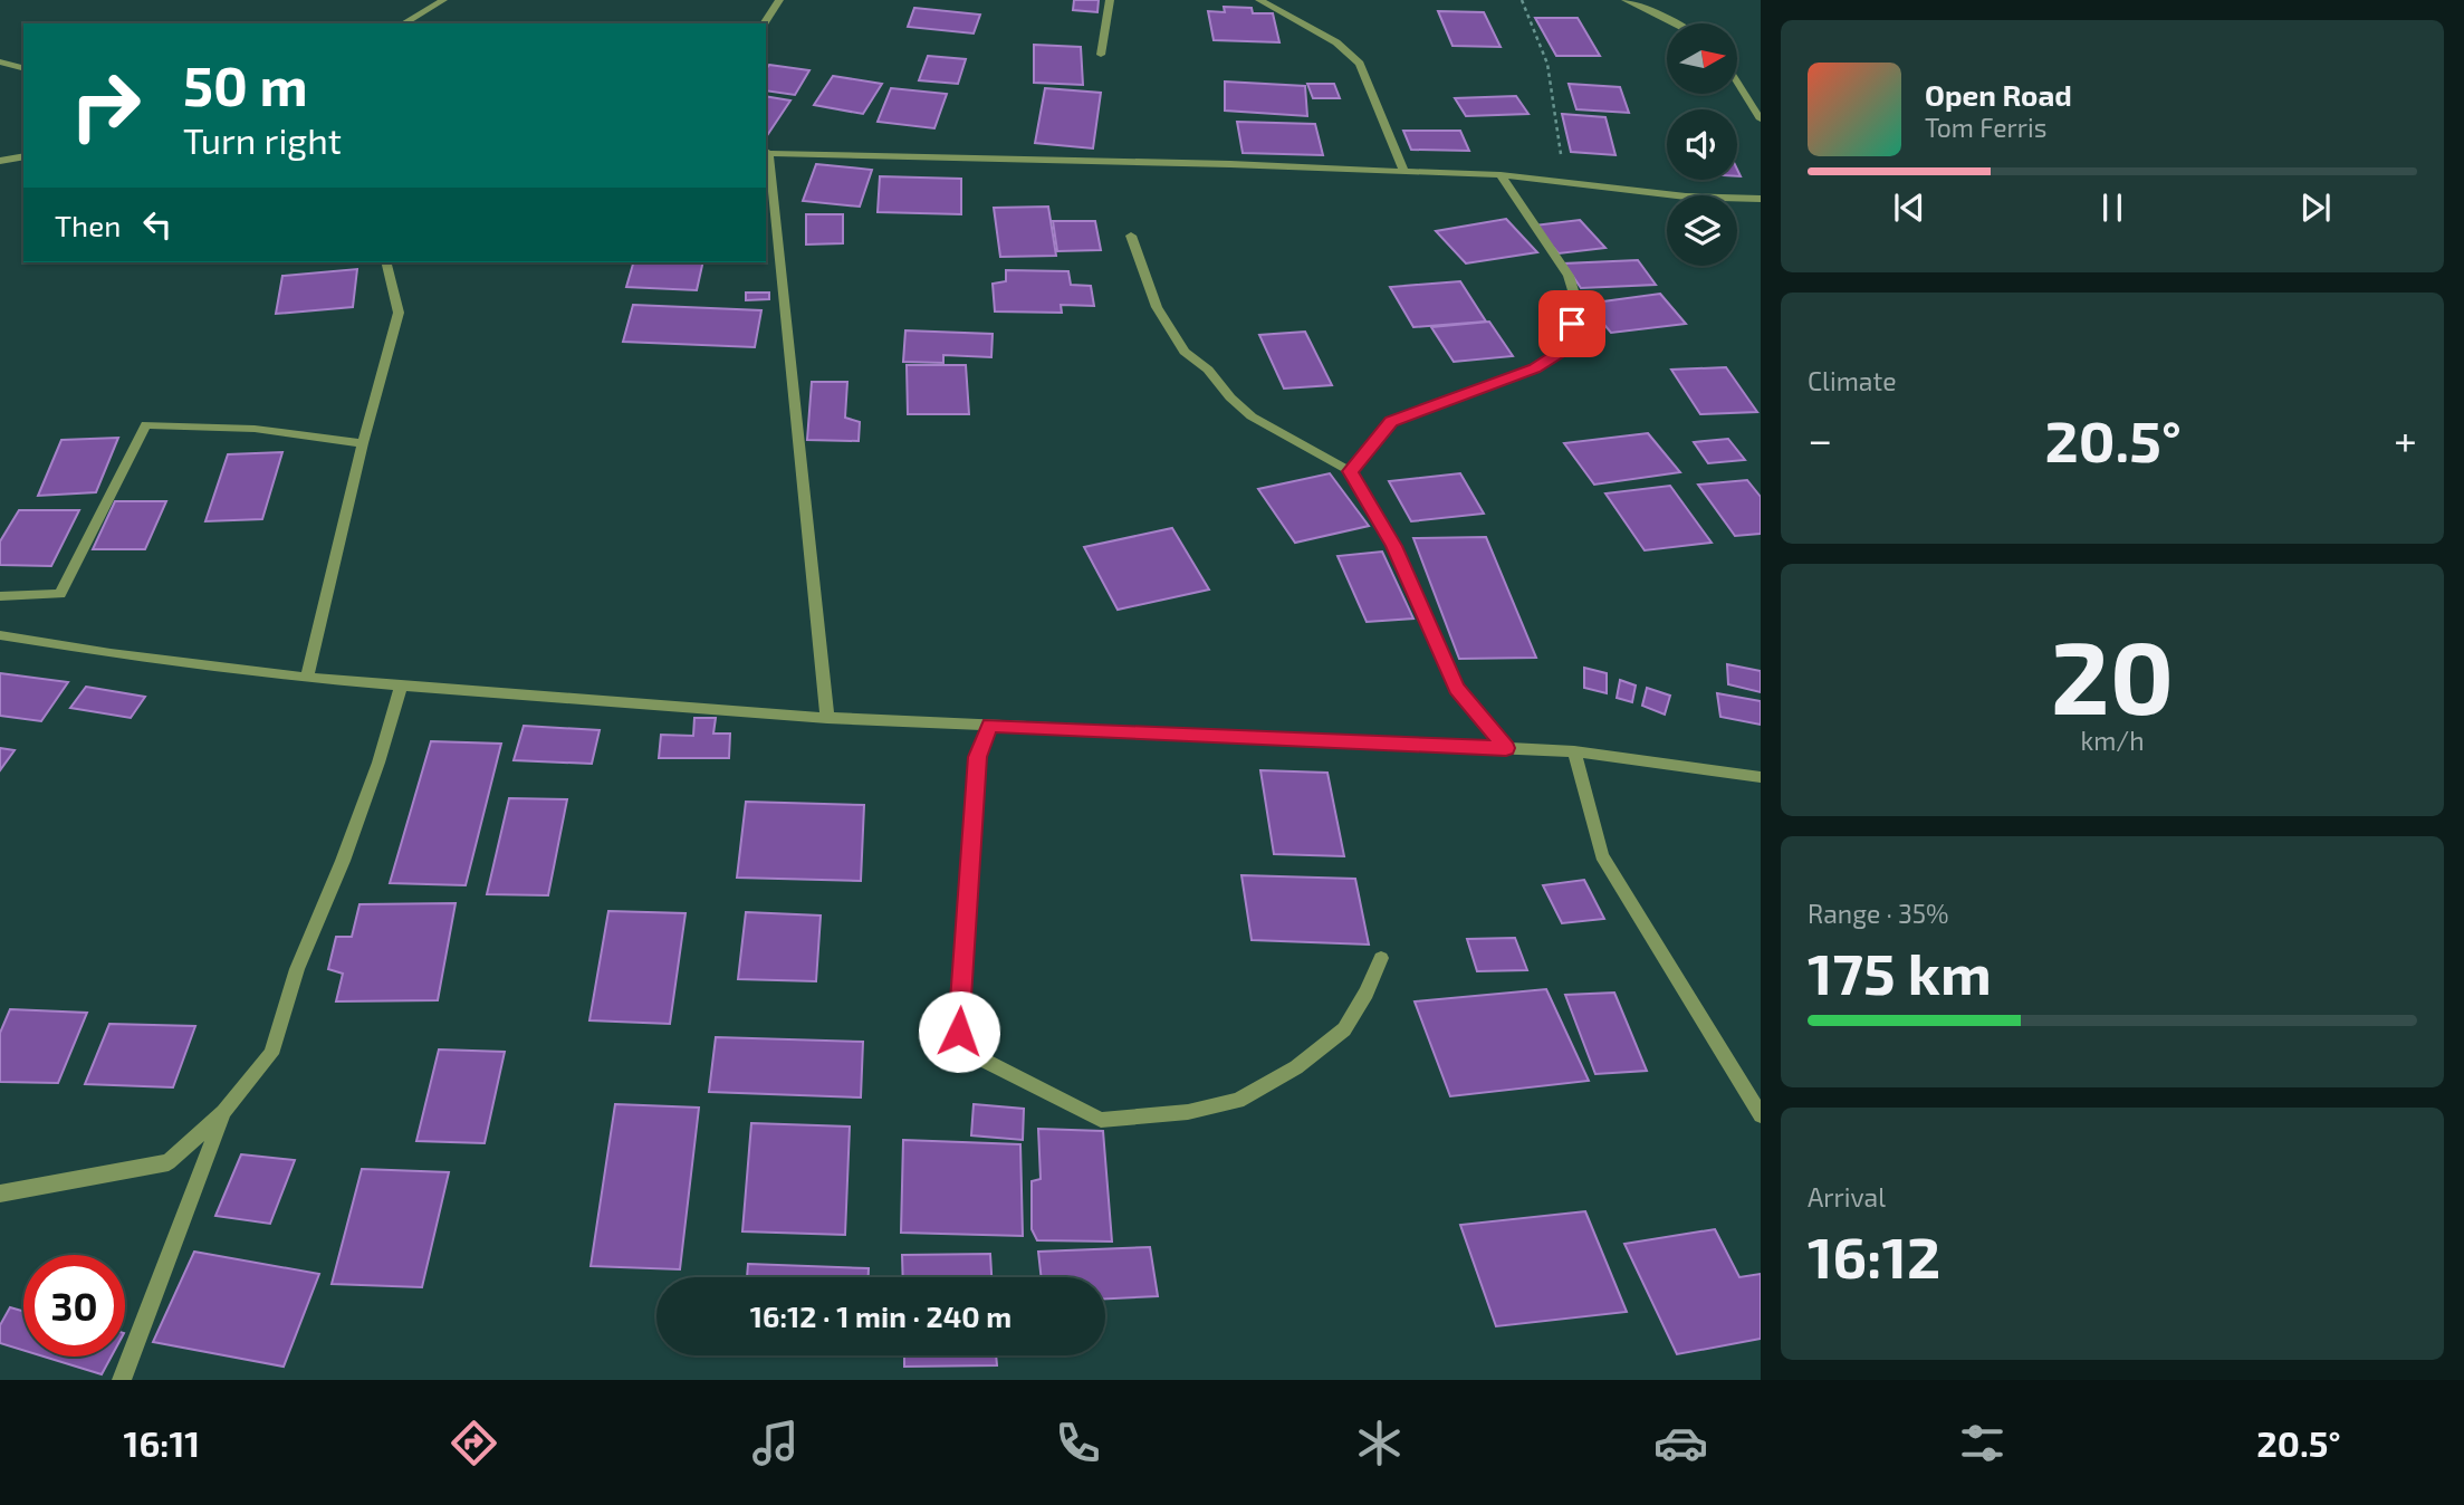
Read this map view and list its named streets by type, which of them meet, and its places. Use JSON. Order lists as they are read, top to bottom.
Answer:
{
  "north": "right",
  "page": {
    "turn": ["50 m", "Turn right"],
    "song": ["Open Road", "Tom Ferris"],
    "then": "Then",
    "tile": [
      "Climate",
      ["20", "km/h"],
      ["Range · 35%", "175 km"],
      ["Arrival", "16:12"]
    ],
    "heat": ["−", "20.5°", "+"],
    "limit": "30",
    "trip": "16:12 · 1 min · 240 m",
    "tabs": ["16:11", "20.5°"]
  }
}
